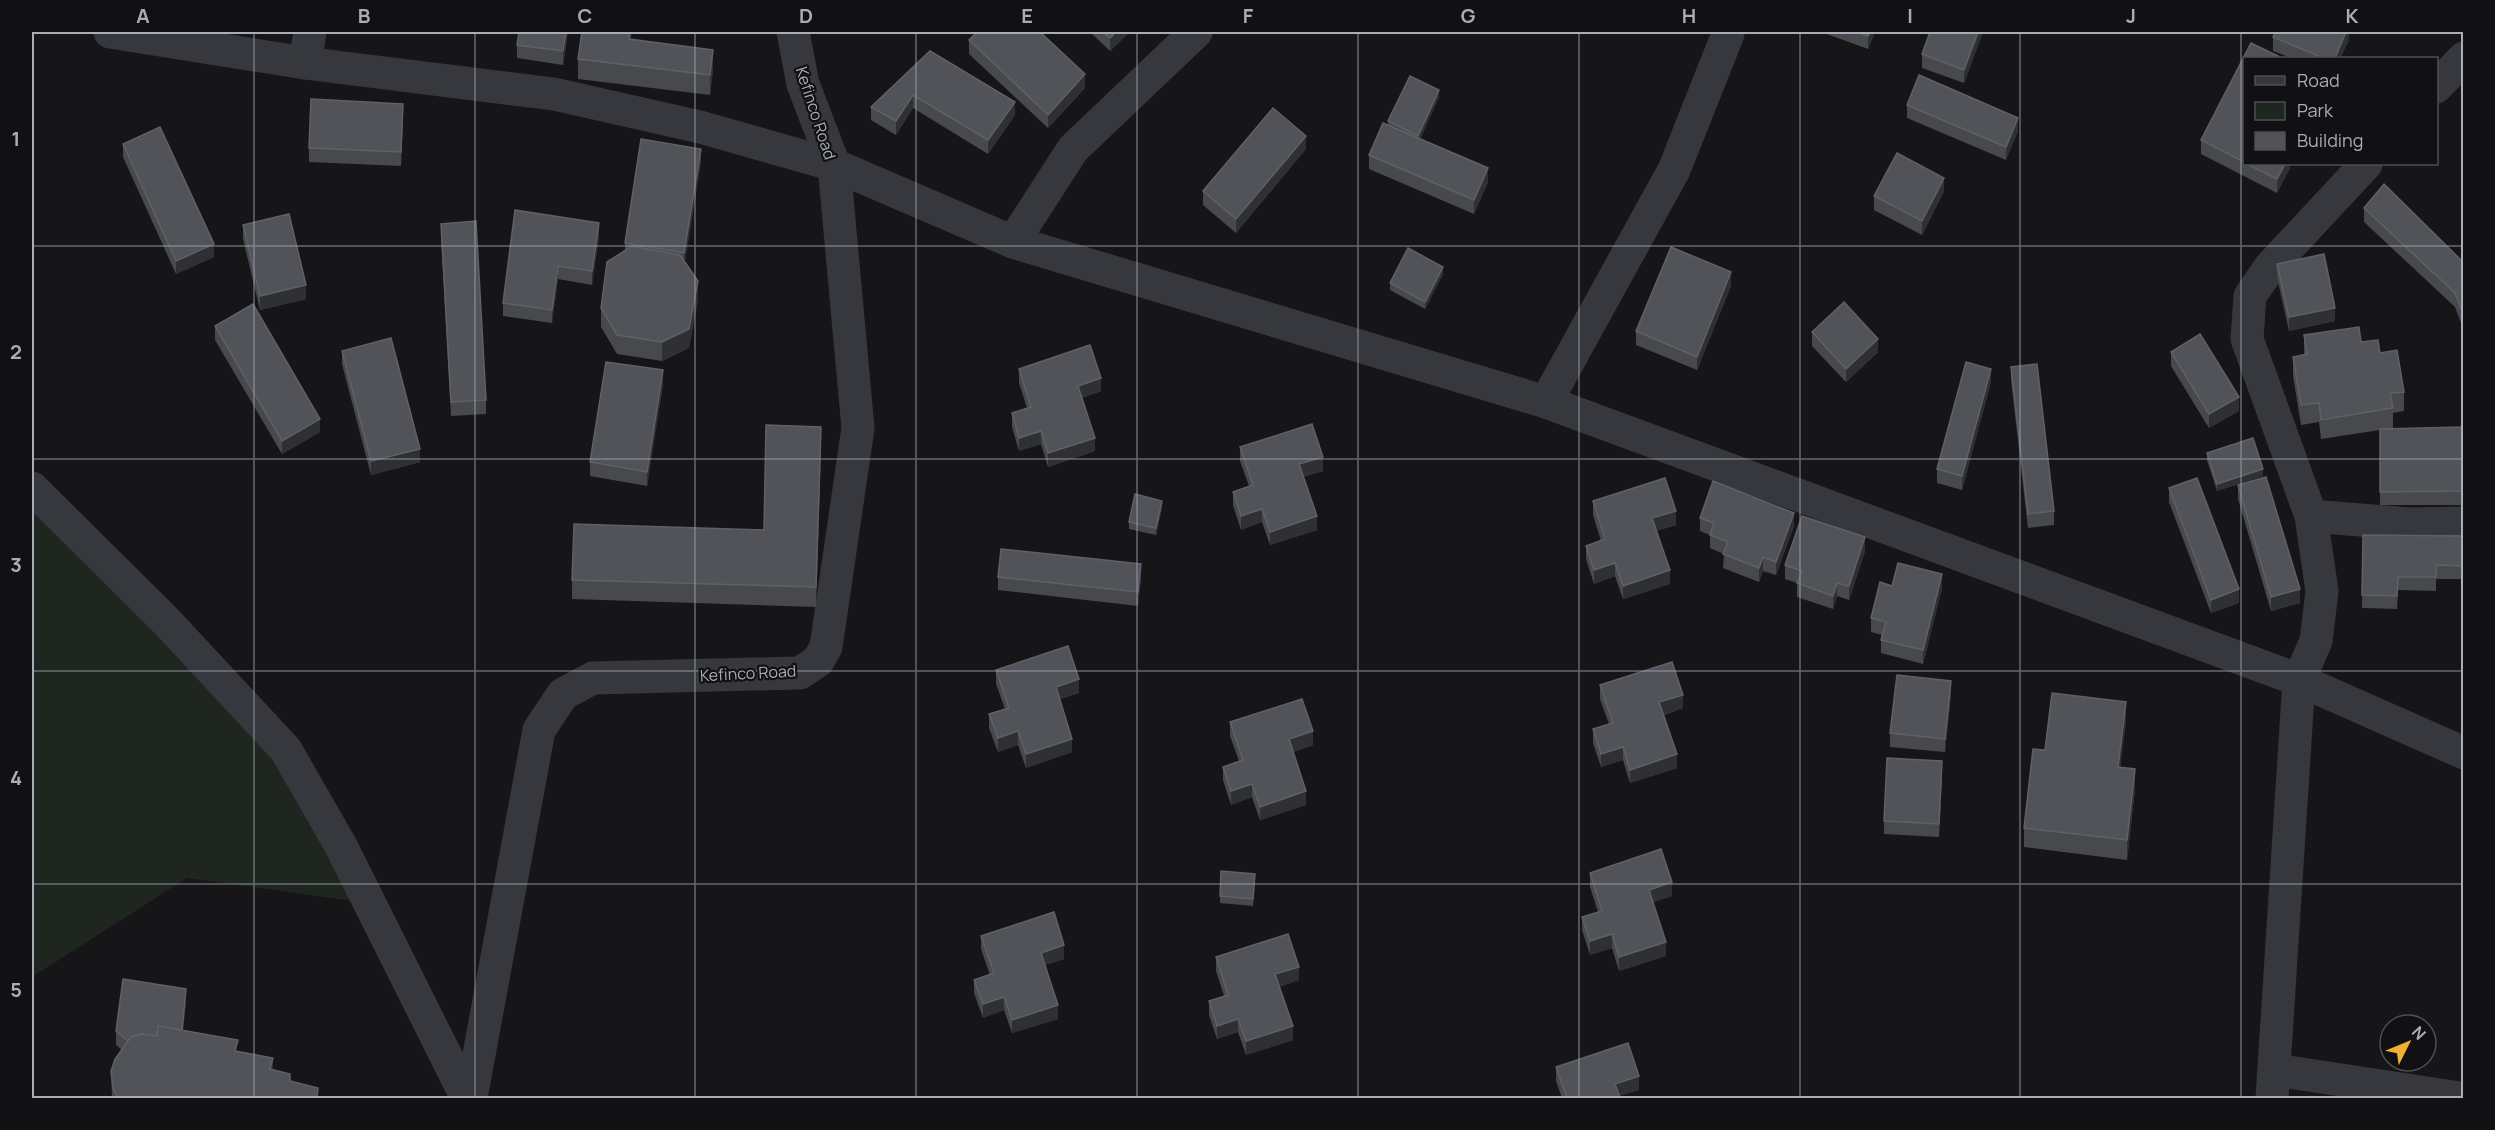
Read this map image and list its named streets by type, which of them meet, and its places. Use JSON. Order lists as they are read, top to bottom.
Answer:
{
  "streets": {
    "street": ["Kefinco Road"]
  },
  "legend": ["Road", "Park", "Building"],
  "north": "top right",
  "grid": {
    "columns": [
      "A",
      "B",
      "C",
      "D",
      "E",
      "F",
      "G",
      "H",
      "I",
      "J",
      "K"
    ],
    "rows": [
      "1",
      "2",
      "3",
      "4",
      "5"
    ]
  }
}
